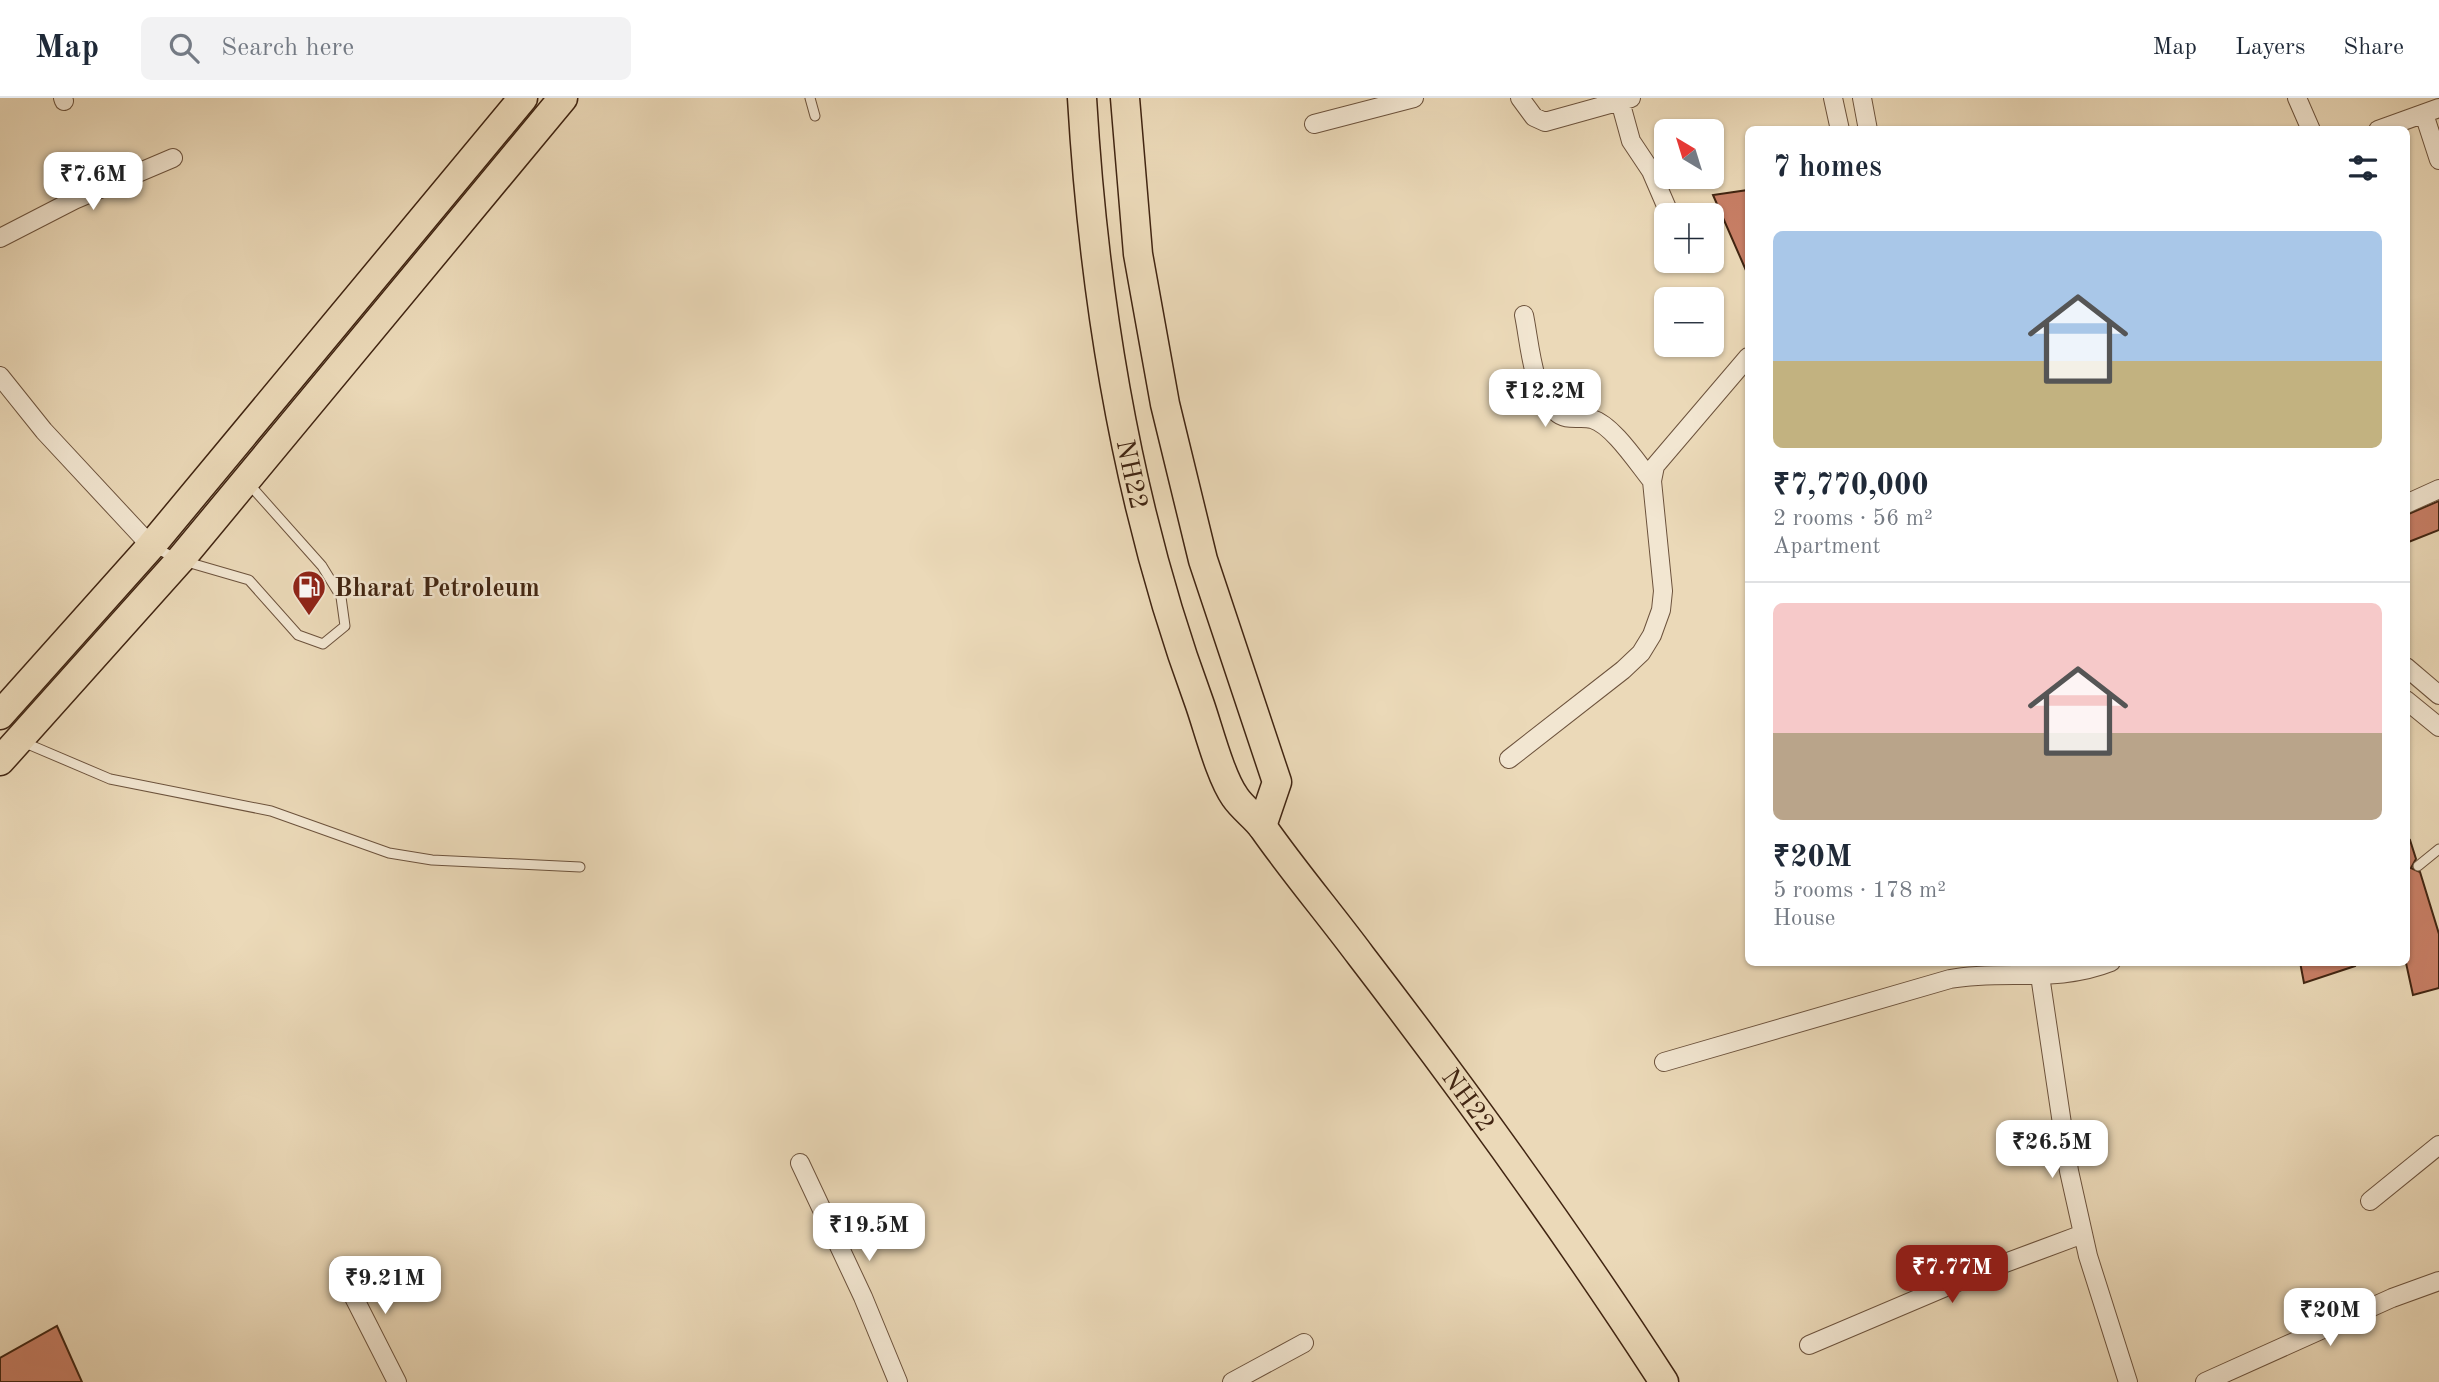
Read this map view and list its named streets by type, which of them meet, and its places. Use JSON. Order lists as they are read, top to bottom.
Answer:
{
  "streets": {
    "highway": ["NH22"]
  },
  "places": {
    "fuel station": ["Bharat Petroleum"]
  },
  "north": "top left",
  "page": {
    "header": "Map",
    "search": "Search here",
    "nav": ["Map", "Layers", "Share"],
    "map_buttons": ["+", "−"],
    "heading": "7 homes",
    "price": [
      "₹7.6M",
      "₹12.2M",
      "₹26.5M",
      "₹19.5M",
      "₹7.77M",
      "₹9.21M",
      "₹20M"
    ],
    "list": [
      {
        "name": "₹7,770,000",
        "note": "2 rooms · 56 m² · Apartment"
      },
      {
        "name": "₹20M",
        "note": "5 rooms · 178 m² · House"
      }
    ]
  }
}
